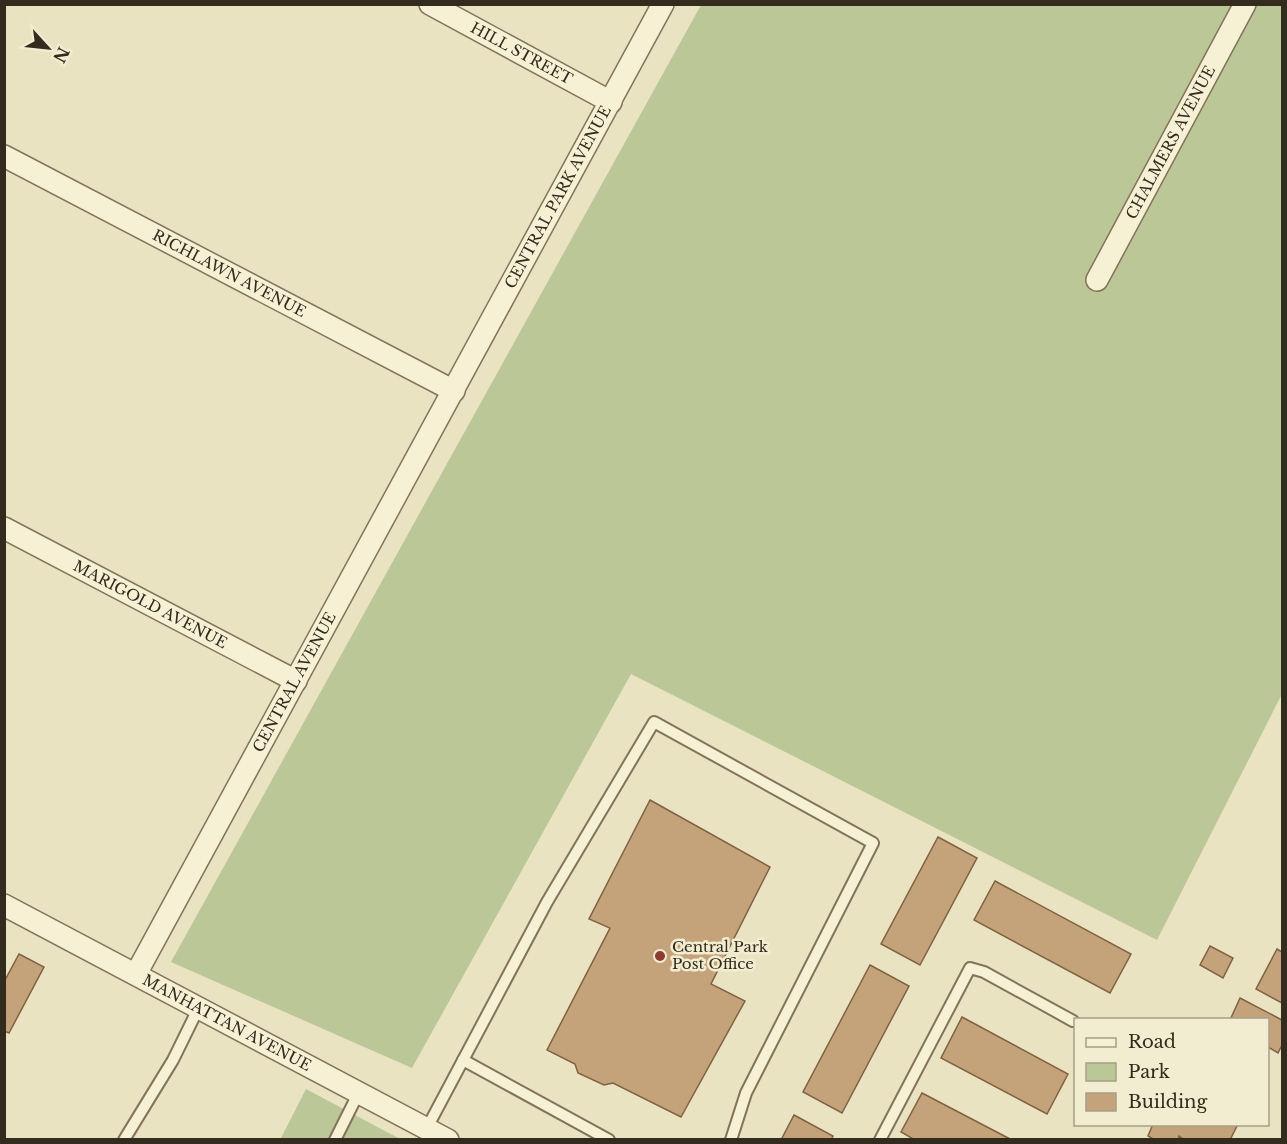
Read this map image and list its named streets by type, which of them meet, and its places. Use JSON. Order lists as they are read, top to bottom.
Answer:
{
  "streets": {
    "street": [
      "HILL STREET",
      "CHALMERS AVENUE",
      "CENTRAL PARK AVENUE",
      "RICHLAWN AVENUE",
      "MARIGOLD AVENUE",
      "CENTRAL AVENUE",
      "MANHATTAN AVENUE"
    ]
  },
  "crossings": [
    ["HILL STREET", "CENTRAL PARK AVENUE"],
    ["CENTRAL PARK AVENUE", "RICHLAWN AVENUE"],
    ["CENTRAL PARK AVENUE", "CENTRAL AVENUE"],
    ["RICHLAWN AVENUE", "CENTRAL AVENUE"],
    ["MARIGOLD AVENUE", "CENTRAL AVENUE"],
    ["CENTRAL AVENUE", "MANHATTAN AVENUE"]
  ],
  "places": ["Central Park Post Office"],
  "legend": ["Road", "Park", "Building"],
  "north": "bottom right"
}
